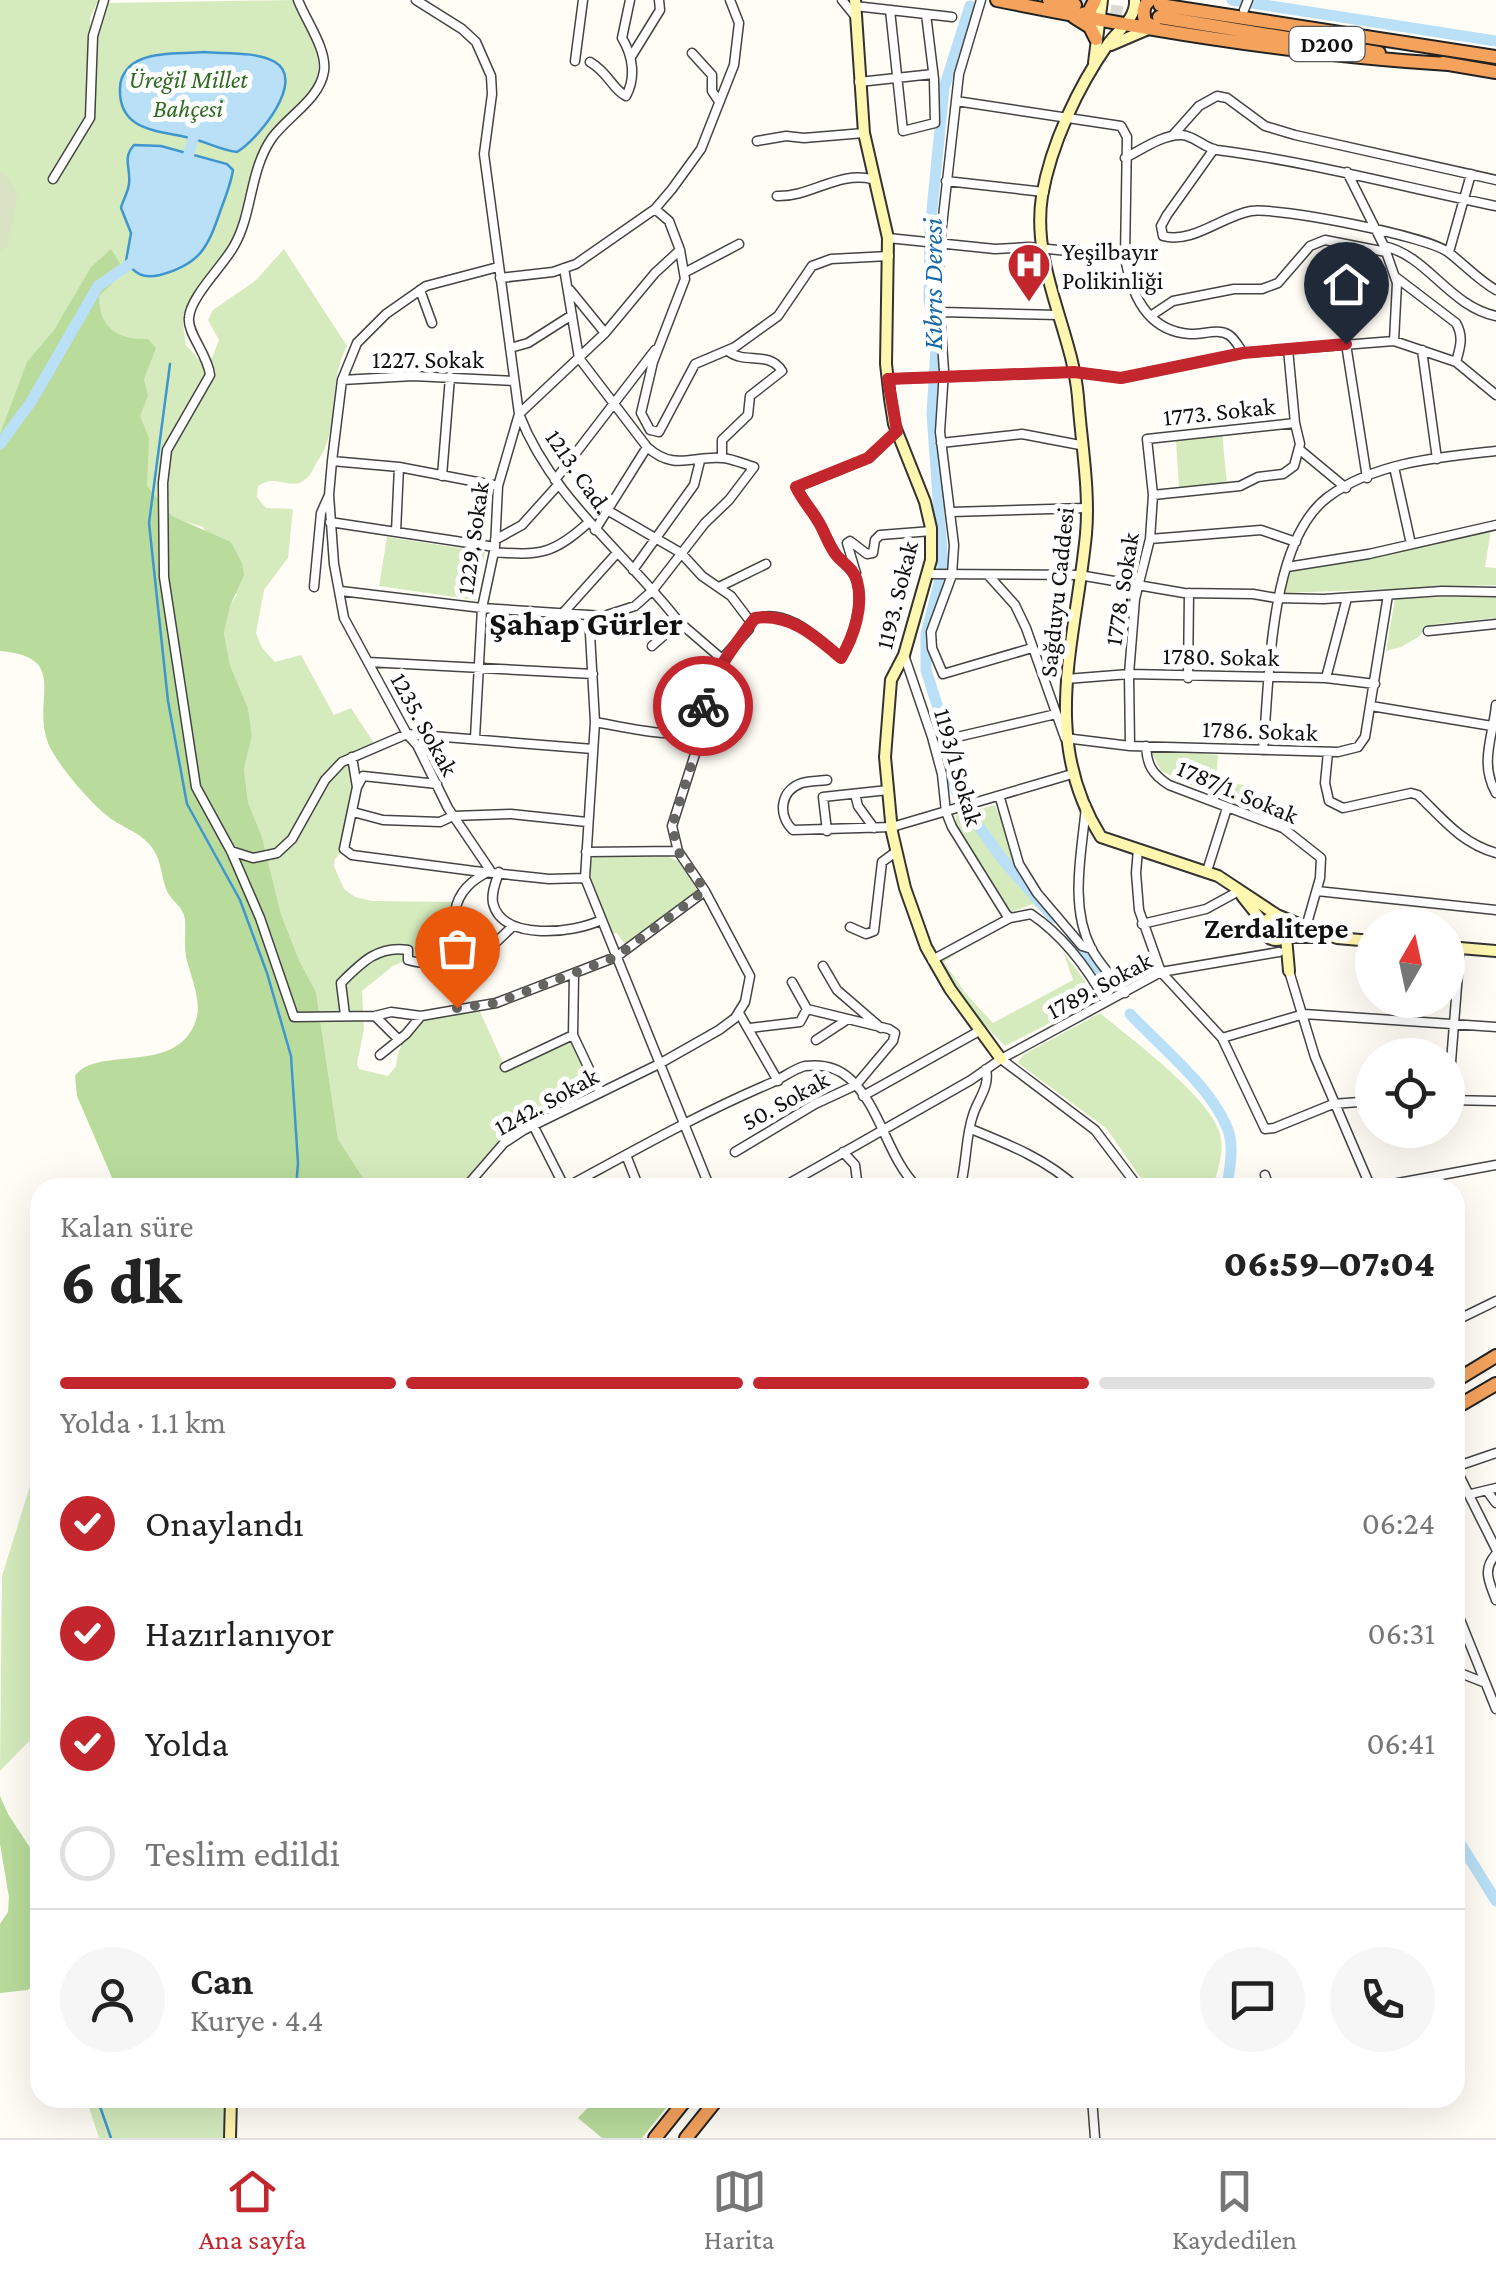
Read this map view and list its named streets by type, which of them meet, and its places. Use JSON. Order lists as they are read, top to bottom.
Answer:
{
  "streets": {
    "highway": ["D200"],
    "street": [
      "1227. Sokak",
      "1773. Sokak",
      "1213. Cad.",
      "1229. Sokak",
      "1778. Sokak",
      "Sağduyu Caddesi",
      "1193. Sokak",
      "1780. Sokak",
      "1235. Sokak",
      "1786. Sokak",
      "1193/1 Sokak",
      "1787/1. Sokak",
      "1789. Sokak",
      "50. Sokak",
      "1242. Sokak"
    ]
  },
  "crossings": [
    ["1227. Sokak", "1213. Cad."],
    ["1773. Sokak", "1778. Sokak"],
    ["1213. Cad.", "1229. Sokak"],
    ["1778. Sokak", "1780. Sokak"],
    ["1778. Sokak", "1786. Sokak"],
    ["Sağduyu Caddesi", "1780. Sokak"],
    ["Sağduyu Caddesi", "1786. Sokak"],
    ["Sağduyu Caddesi", "1787/1. Sokak"],
    ["1193. Sokak", "1193/1 Sokak"],
    ["1193. Sokak", "1789. Sokak"],
    ["1193. Sokak", "50. Sokak"],
    ["1780. Sokak", "1786. Sokak"],
    ["1786. Sokak", "1787/1. Sokak"]
  ],
  "districts": ["Şahap Gürler", "Zerdalitepe"],
  "water": ["Kıbrıs Deresi"],
  "parks": ["Üreğil Millet Bahçesi"],
  "places": {
    "hospital": ["Yeşilbayır Polikinliği"]
  },
  "north": "top",
  "page": {
    "heading": ["6 dk", "Kalan süre", "06:59–07:04"],
    "panel": ["Can", "Kurye · 4.4"],
    "bar": "Yolda · 1.1 km",
    "list": [
      ["Onaylandı", "06:24"],
      ["Hazırlanıyor", "06:31"],
      ["Yolda", "06:41"],
      "Teslim edildi"
    ],
    "tabs": ["Ana sayfa", "Harita", "Kaydedilen"]
  }
}
